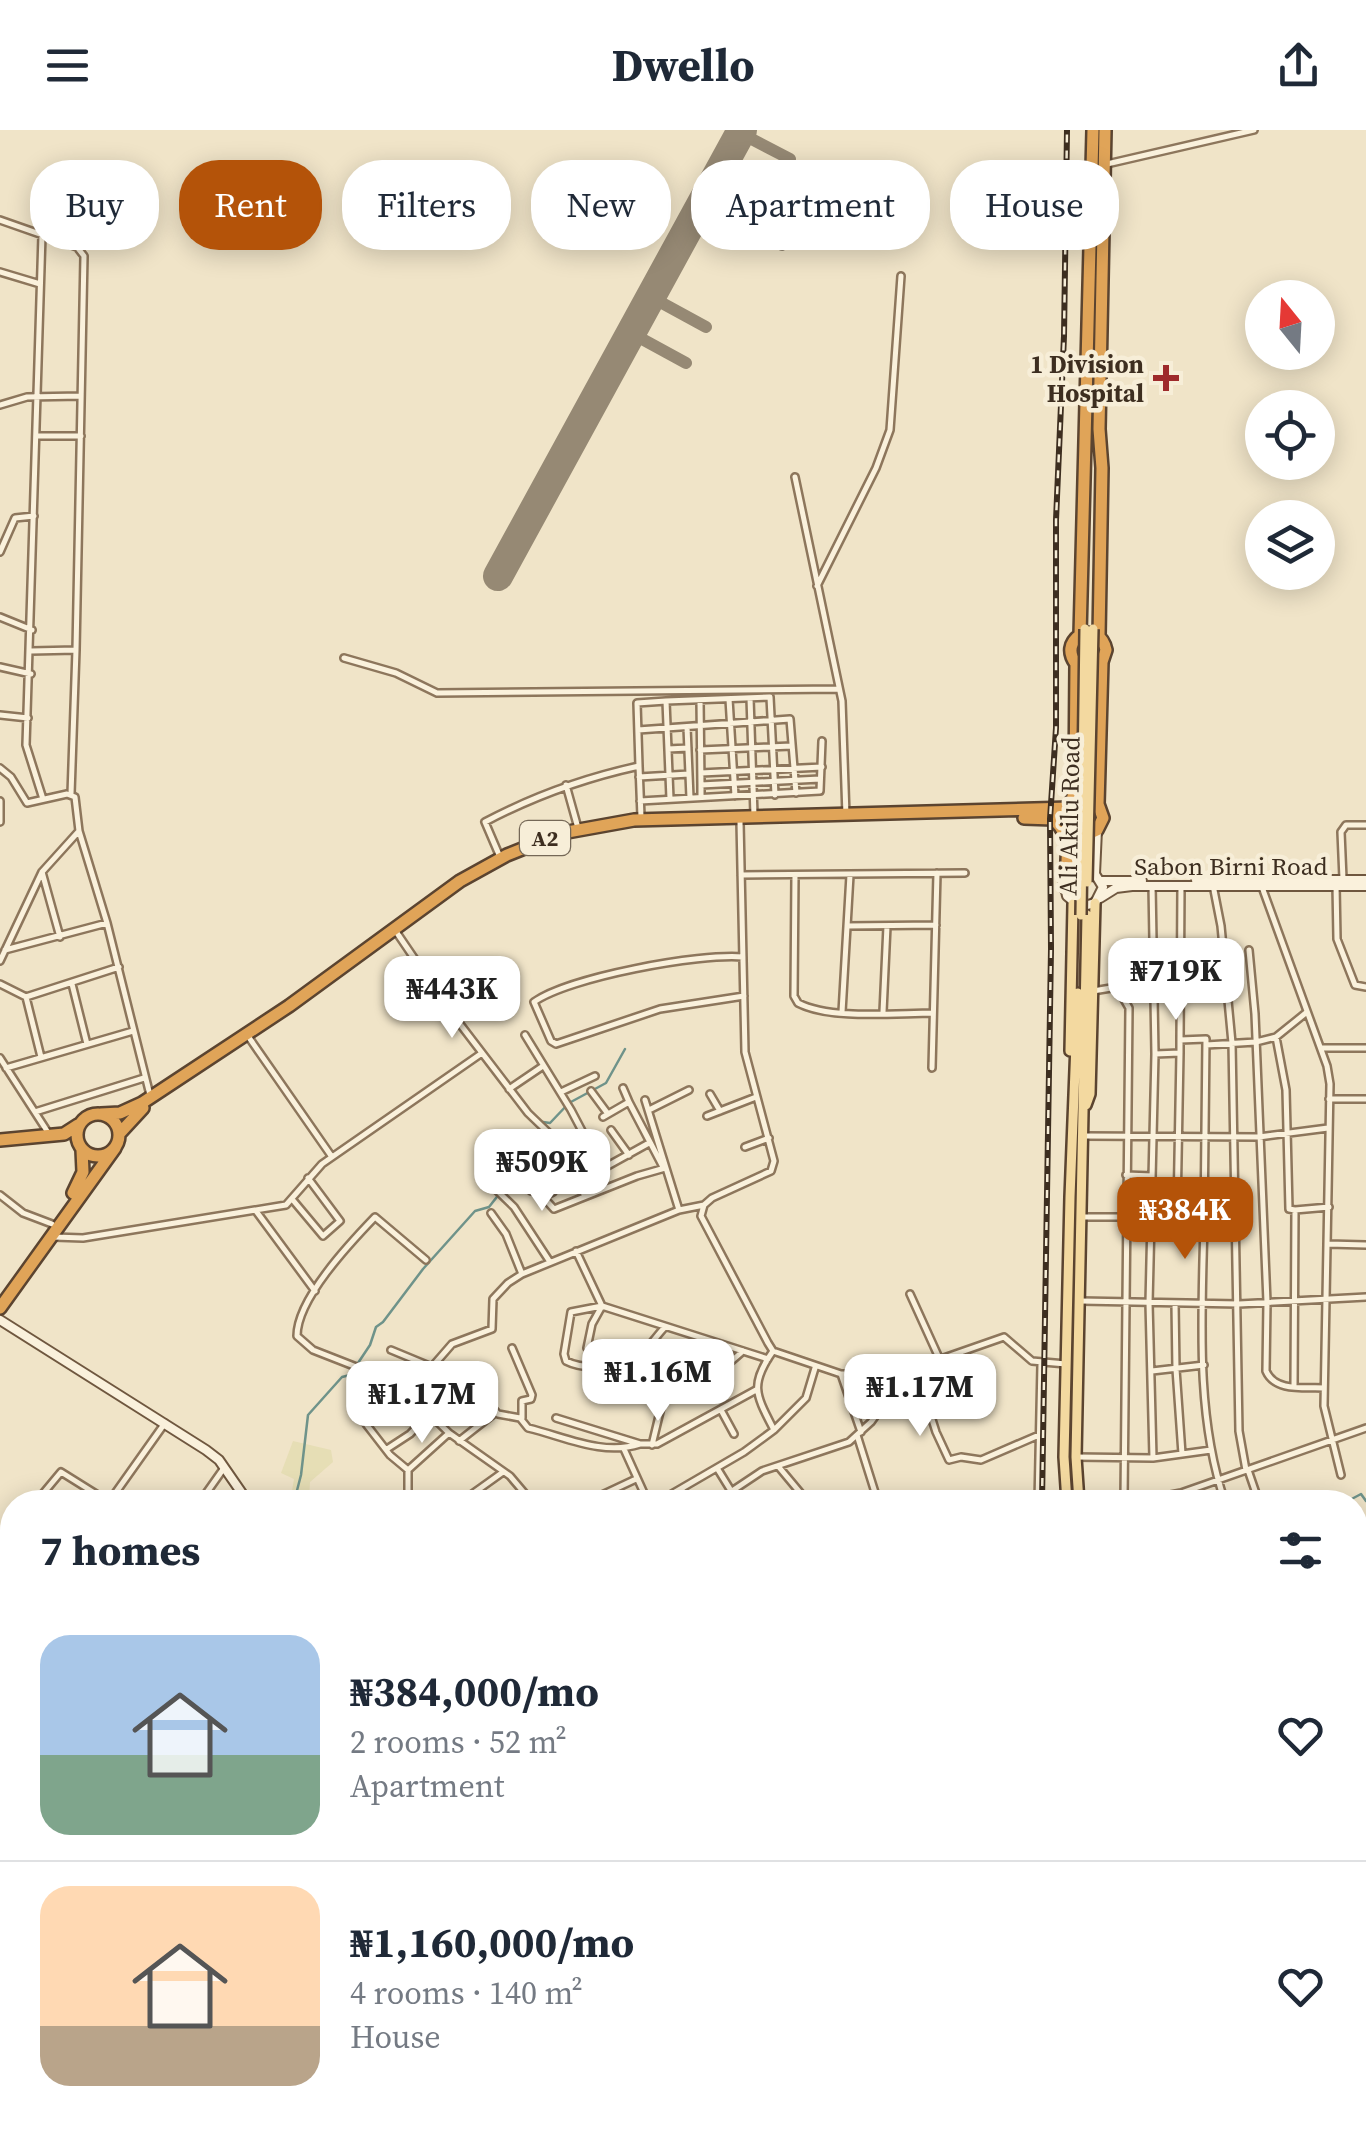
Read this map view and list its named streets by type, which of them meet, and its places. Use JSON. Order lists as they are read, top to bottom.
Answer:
{
  "streets": {
    "highway": ["A2"],
    "main road": ["Ali Akilu Road"],
    "street": ["Sabon Birni Road"]
  },
  "places": {
    "health": ["1 Division Hospital"]
  },
  "north": "top",
  "page": {
    "header": "Dwello",
    "chip": [
      "Buy",
      "Rent",
      "Filters",
      "New",
      "Apartment",
      "House"
    ],
    "price": [
      "₦719K",
      "₦443K",
      "₦509K",
      "₦384K",
      "₦1.16M",
      "₦1.17M",
      "₦1.17M"
    ],
    "heading": "7 homes",
    "list": [
      {
        "name": "₦384,000/mo",
        "note": "2 rooms · 52 m² · Apartment"
      },
      {
        "name": "₦1,160,000/mo",
        "note": "4 rooms · 140 m² · House"
      }
    ]
  }
}
